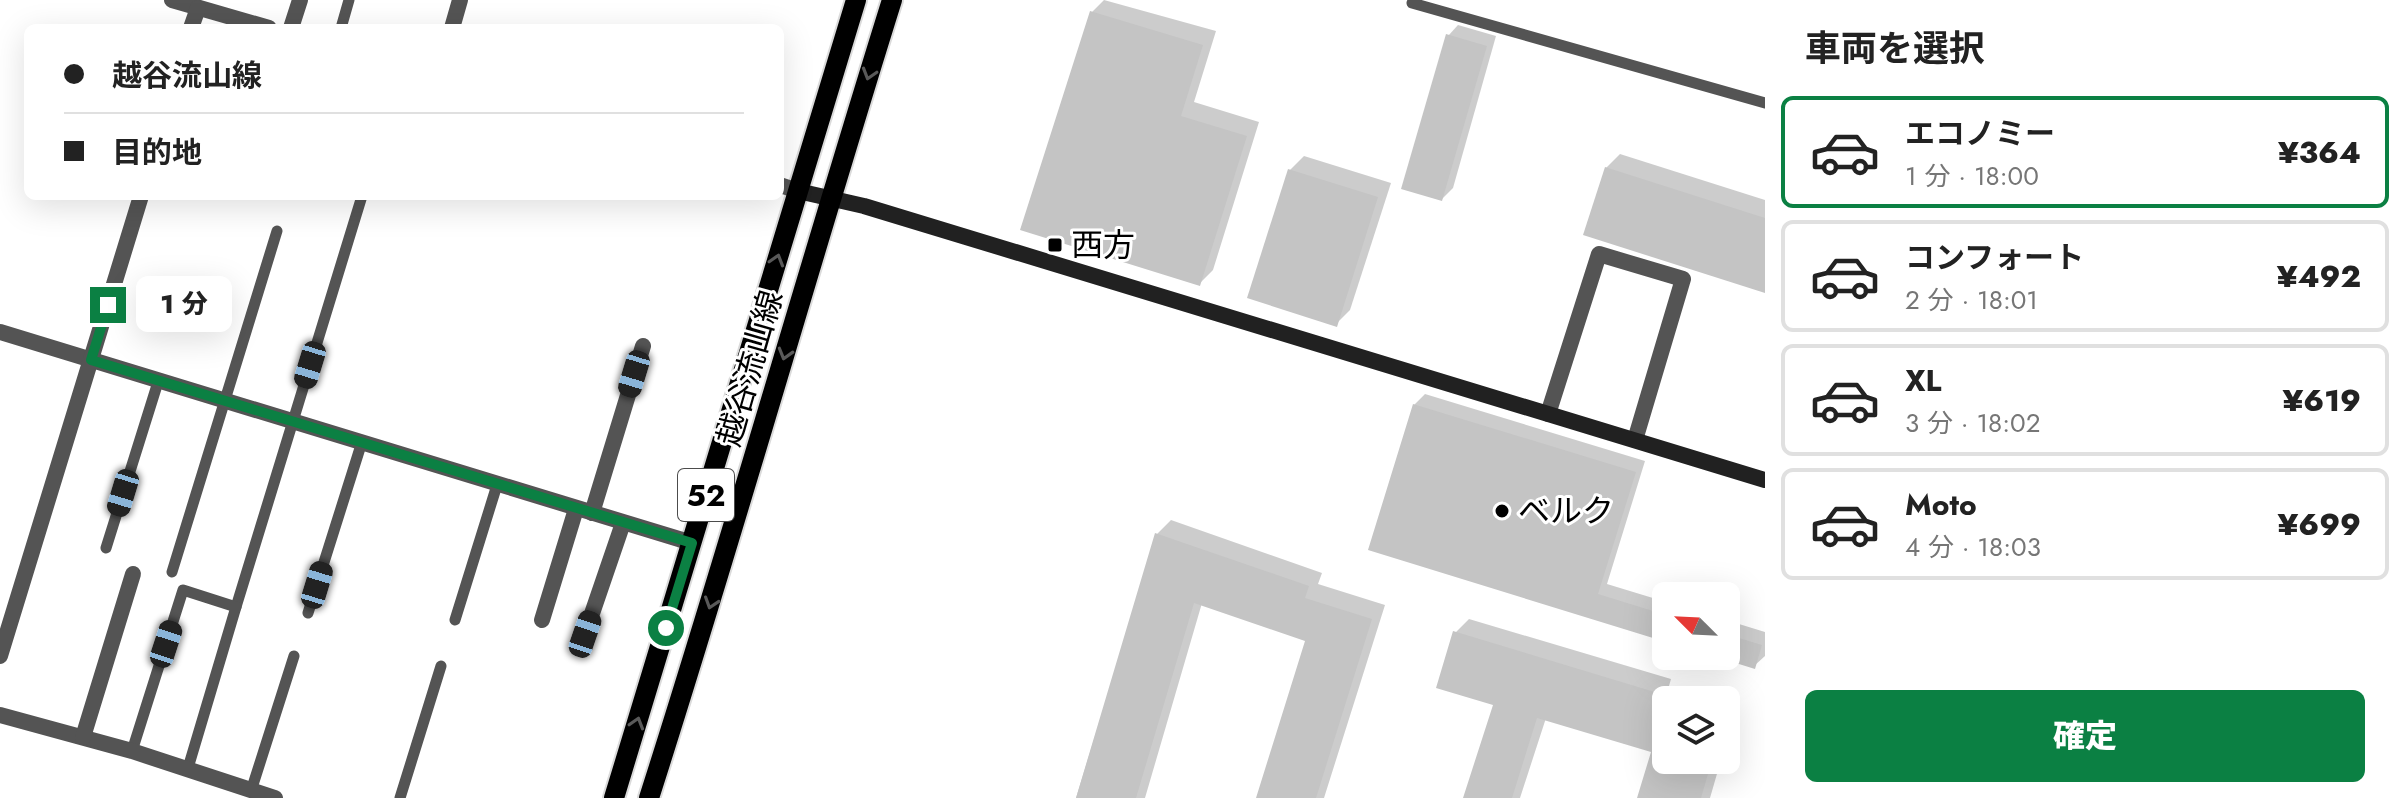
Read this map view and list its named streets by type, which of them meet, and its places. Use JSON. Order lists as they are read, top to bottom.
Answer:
{
  "streets": {
    "main road": ["越谷流山線", "52"]
  },
  "places": {
    "transit": ["西方"],
    "other": ["ベルク"]
  },
  "north": "top left",
  "page": {
    "heading": "車両を選択",
    "banner": ["越谷流山線", "目的地"],
    "list": [
      {
        "name": "エコノミー",
        "note": "1 分 · 18:00",
        "value": "¥364"
      },
      {
        "name": "コンフォート",
        "note": "2 分 · 18:01",
        "value": "¥492"
      },
      {
        "name": "XL",
        "note": "3 分 · 18:02",
        "value": "¥619"
      },
      {
        "name": "Moto",
        "note": "4 分 · 18:03",
        "value": "¥699"
      }
    ],
    "bubble": "1 分",
    "buttons": "確定"
  }
}
